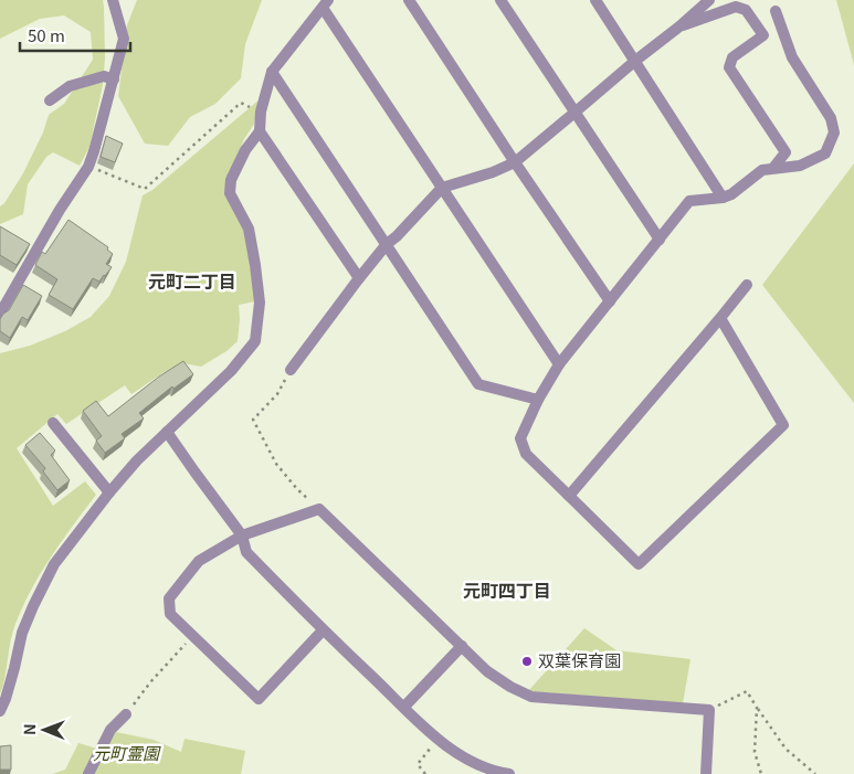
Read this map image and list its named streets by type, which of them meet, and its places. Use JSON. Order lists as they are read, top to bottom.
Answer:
{
  "districts": ["元町二丁目", "元町四丁目"],
  "parks": ["元町霊園"],
  "places": ["双葉保育園"],
  "scale_bar": "50 m",
  "north": "left"
}
